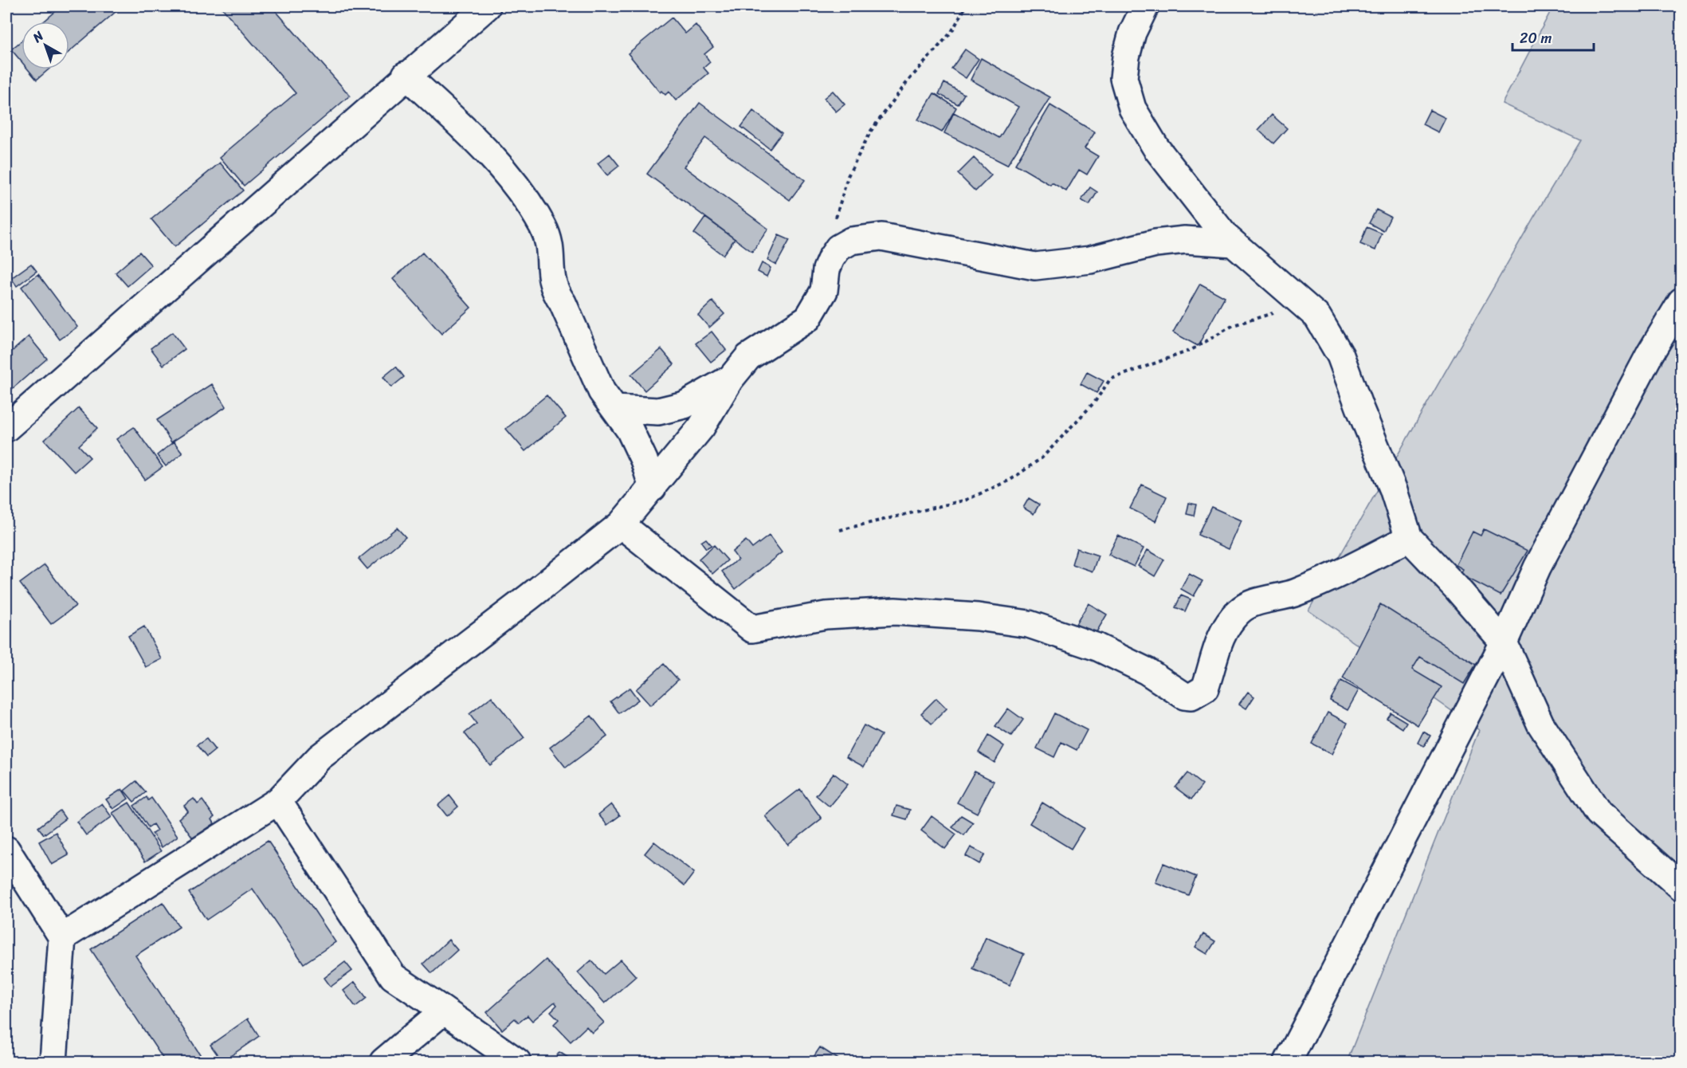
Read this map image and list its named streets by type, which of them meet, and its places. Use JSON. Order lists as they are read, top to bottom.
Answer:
{
  "scale_bar": "20 m",
  "north": "top left"
}
